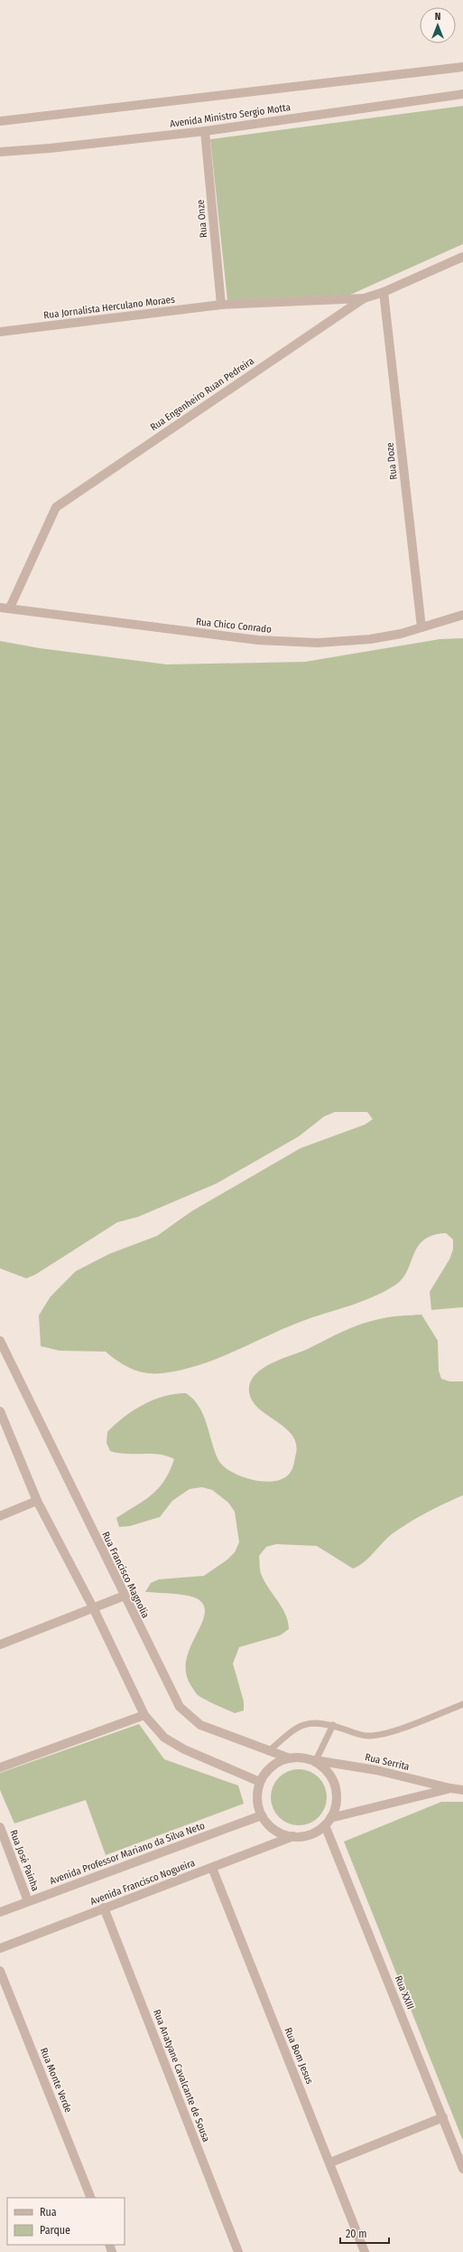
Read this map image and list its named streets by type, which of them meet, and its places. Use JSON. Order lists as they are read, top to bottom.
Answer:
{
  "streets": {
    "street": [
      "Avenida Ministro Sergio Motta",
      "Rua Onze",
      "Rua Jornalista Herculano Moraes",
      "Rua Engenheiro Ruan Pedreira",
      "Rua Doze",
      "Rua Chico Conrado",
      "Rua Francisco Magnolia",
      "Rua Serrita",
      "Avenida Professor Mariano da Silva Neto",
      "Rua José Painha",
      "Avenida Francisco Nogueira",
      "Rua XXIII",
      "Rua Bom Jesus",
      "Rua Anatyane Cavalcante de Sousa",
      "Rua Monte Verde"
    ]
  },
  "crossings": [
    ["Avenida Ministro Sergio Motta", "Rua Onze"],
    ["Rua Onze", "Rua Jornalista Herculano Moraes"],
    ["Rua Jornalista Herculano Moraes", "Rua Engenheiro Ruan Pedreira"],
    ["Rua Engenheiro Ruan Pedreira", "Rua Doze"],
    ["Rua Engenheiro Ruan Pedreira", "Rua Chico Conrado"],
    ["Rua Doze", "Rua Chico Conrado"],
    ["Rua Francisco Magnolia", "Rua Serrita"],
    ["Rua Francisco Magnolia", "Avenida Professor Mariano da Silva Neto"],
    ["Rua Francisco Magnolia", "Avenida Francisco Nogueira"],
    ["Rua Francisco Magnolia", "Rua XXIII"],
    ["Rua Serrita", "Avenida Professor Mariano da Silva Neto"],
    ["Rua Serrita", "Avenida Francisco Nogueira"],
    ["Rua Serrita", "Rua XXIII"],
    ["Avenida Professor Mariano da Silva Neto", "Rua José Painha"],
    ["Avenida Professor Mariano da Silva Neto", "Avenida Francisco Nogueira"],
    ["Avenida Professor Mariano da Silva Neto", "Rua XXIII"],
    ["Avenida Francisco Nogueira", "Rua XXIII"],
    ["Avenida Francisco Nogueira", "Rua Bom Jesus"],
    ["Avenida Francisco Nogueira", "Rua Anatyane Cavalcante de Sousa"]
  ],
  "legend": ["Rua", "Parque"],
  "scale_bar": "20 m",
  "north": "top"
}
